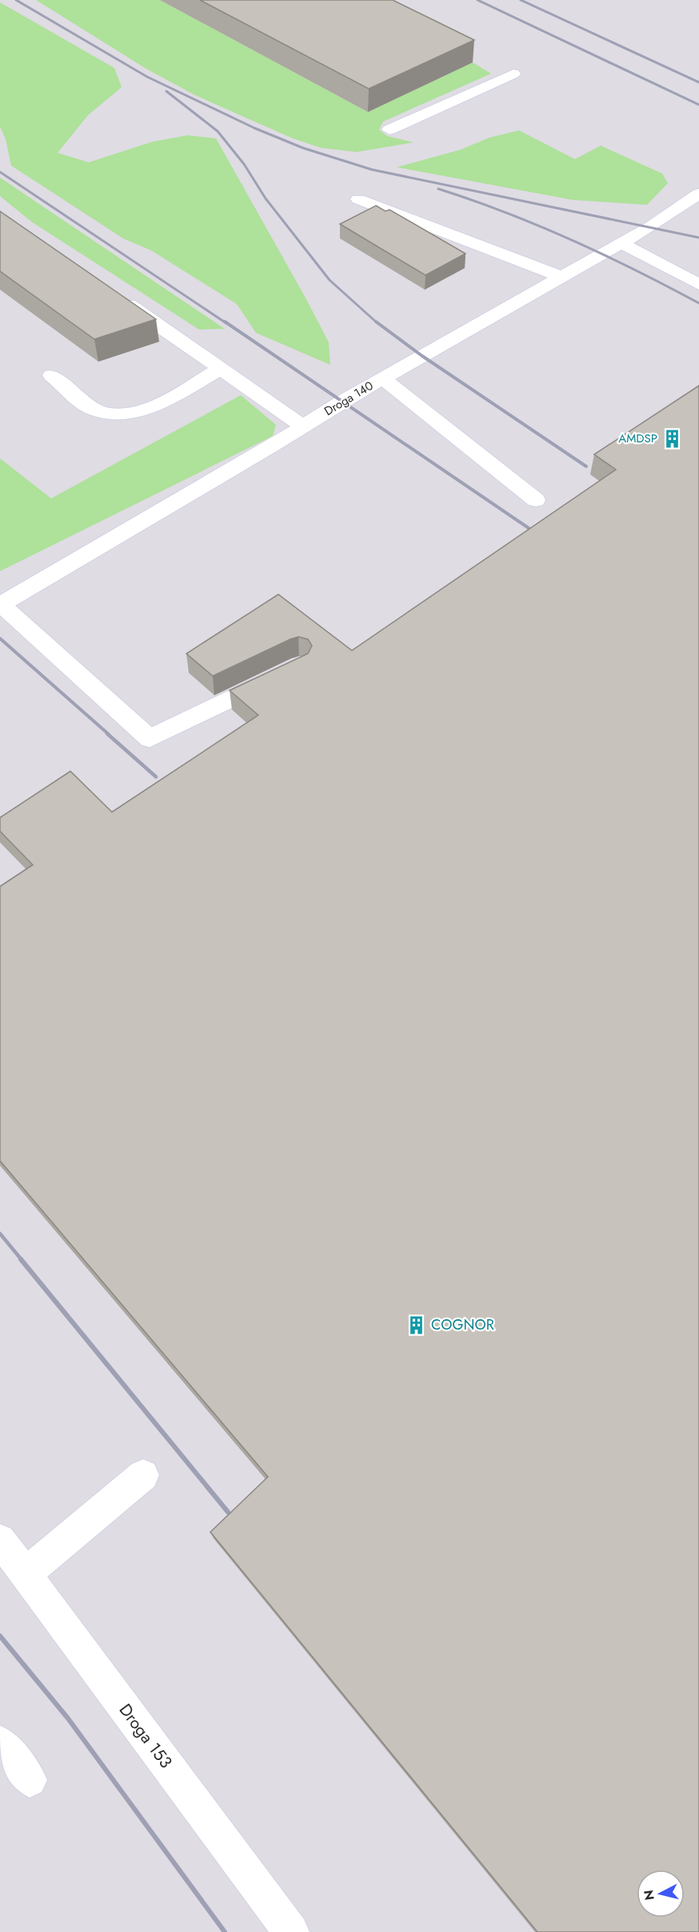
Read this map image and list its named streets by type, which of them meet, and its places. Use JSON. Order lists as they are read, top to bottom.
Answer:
{
  "streets": {
    "lane": ["Droga 140", "Droga 153"]
  },
  "places": {
    "building": ["AMDSP", "COGNOR"]
  },
  "north": "left"
}
